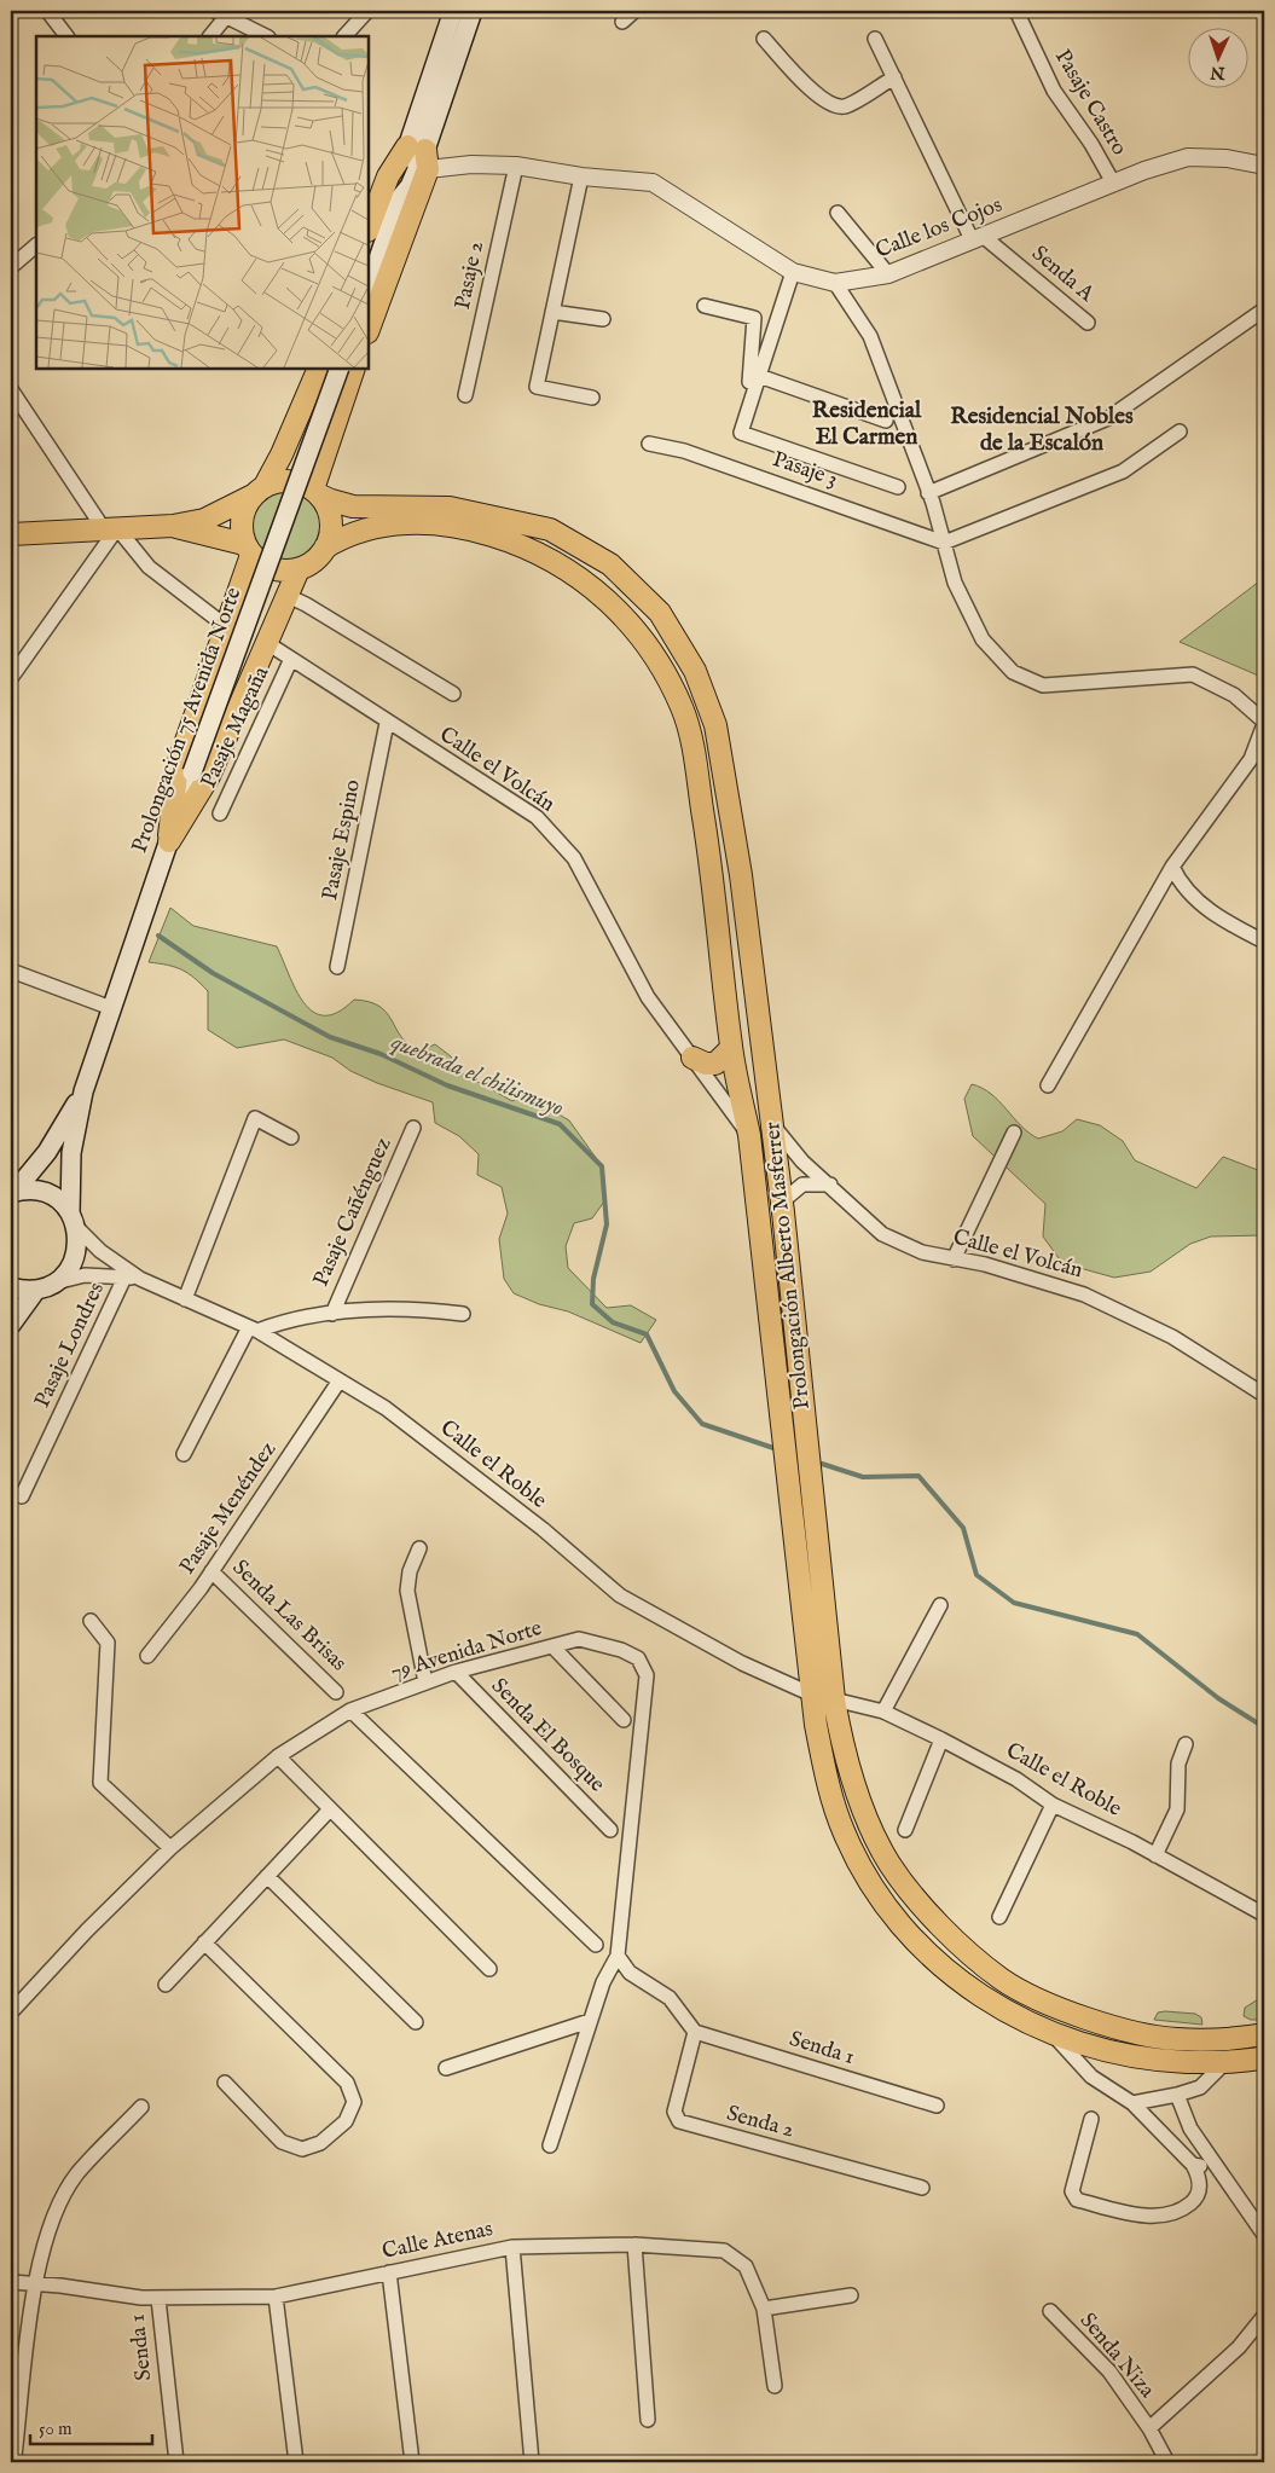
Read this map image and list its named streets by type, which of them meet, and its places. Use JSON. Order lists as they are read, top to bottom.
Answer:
{
  "streets": {
    "main road": ["Prolongación 75 Avenida Norte", "Prolongación Alberto Masferrer"],
    "street": [
      "Pasaje Castro",
      "Calle los Cojos",
      "Senda A",
      "Pasaje 2",
      "Pasaje 3",
      "Pasaje Magaña",
      "Calle el Volcán",
      "Pasaje Espino",
      "Pasaje Cañénguez",
      "Pasaje Londres",
      "Calle el Roble",
      "Pasaje Menéndez",
      "Senda Las Brisas",
      "79 Avenida Norte",
      "Senda El Bosque",
      "Senda 1",
      "Senda 2",
      "Calle Atenas",
      "Senda Niza"
    ]
  },
  "crossings": [
    ["Pasaje Castro", "Calle los Cojos"],
    ["Calle los Cojos", "Senda A"],
    ["Calle los Cojos", "Pasaje 2"],
    ["Prolongación 75 Avenida Norte", "Calle el Roble"],
    ["Pasaje Magaña", "Calle el Volcán"],
    ["Calle el Volcán", "Pasaje Espino"],
    ["Calle el Volcán", "Prolongación Alberto Masferrer"],
    ["Prolongación Alberto Masferrer", "Calle el Roble"],
    ["Pasaje Londres", "Calle el Roble"],
    ["Calle el Roble", "Pasaje Menéndez"],
    ["Pasaje Menéndez", "Senda Las Brisas"],
    ["79 Avenida Norte", "Senda El Bosque"],
    ["Senda 1", "Senda 2"],
    ["Senda 1", "Calle Atenas"]
  ],
  "districts": ["Residencial El Carmen", "Residencial Nobles de la Escalón"],
  "water": ["quebrada el chilismuyo"],
  "scale_bar": "50 m",
  "north": "bottom"
}
